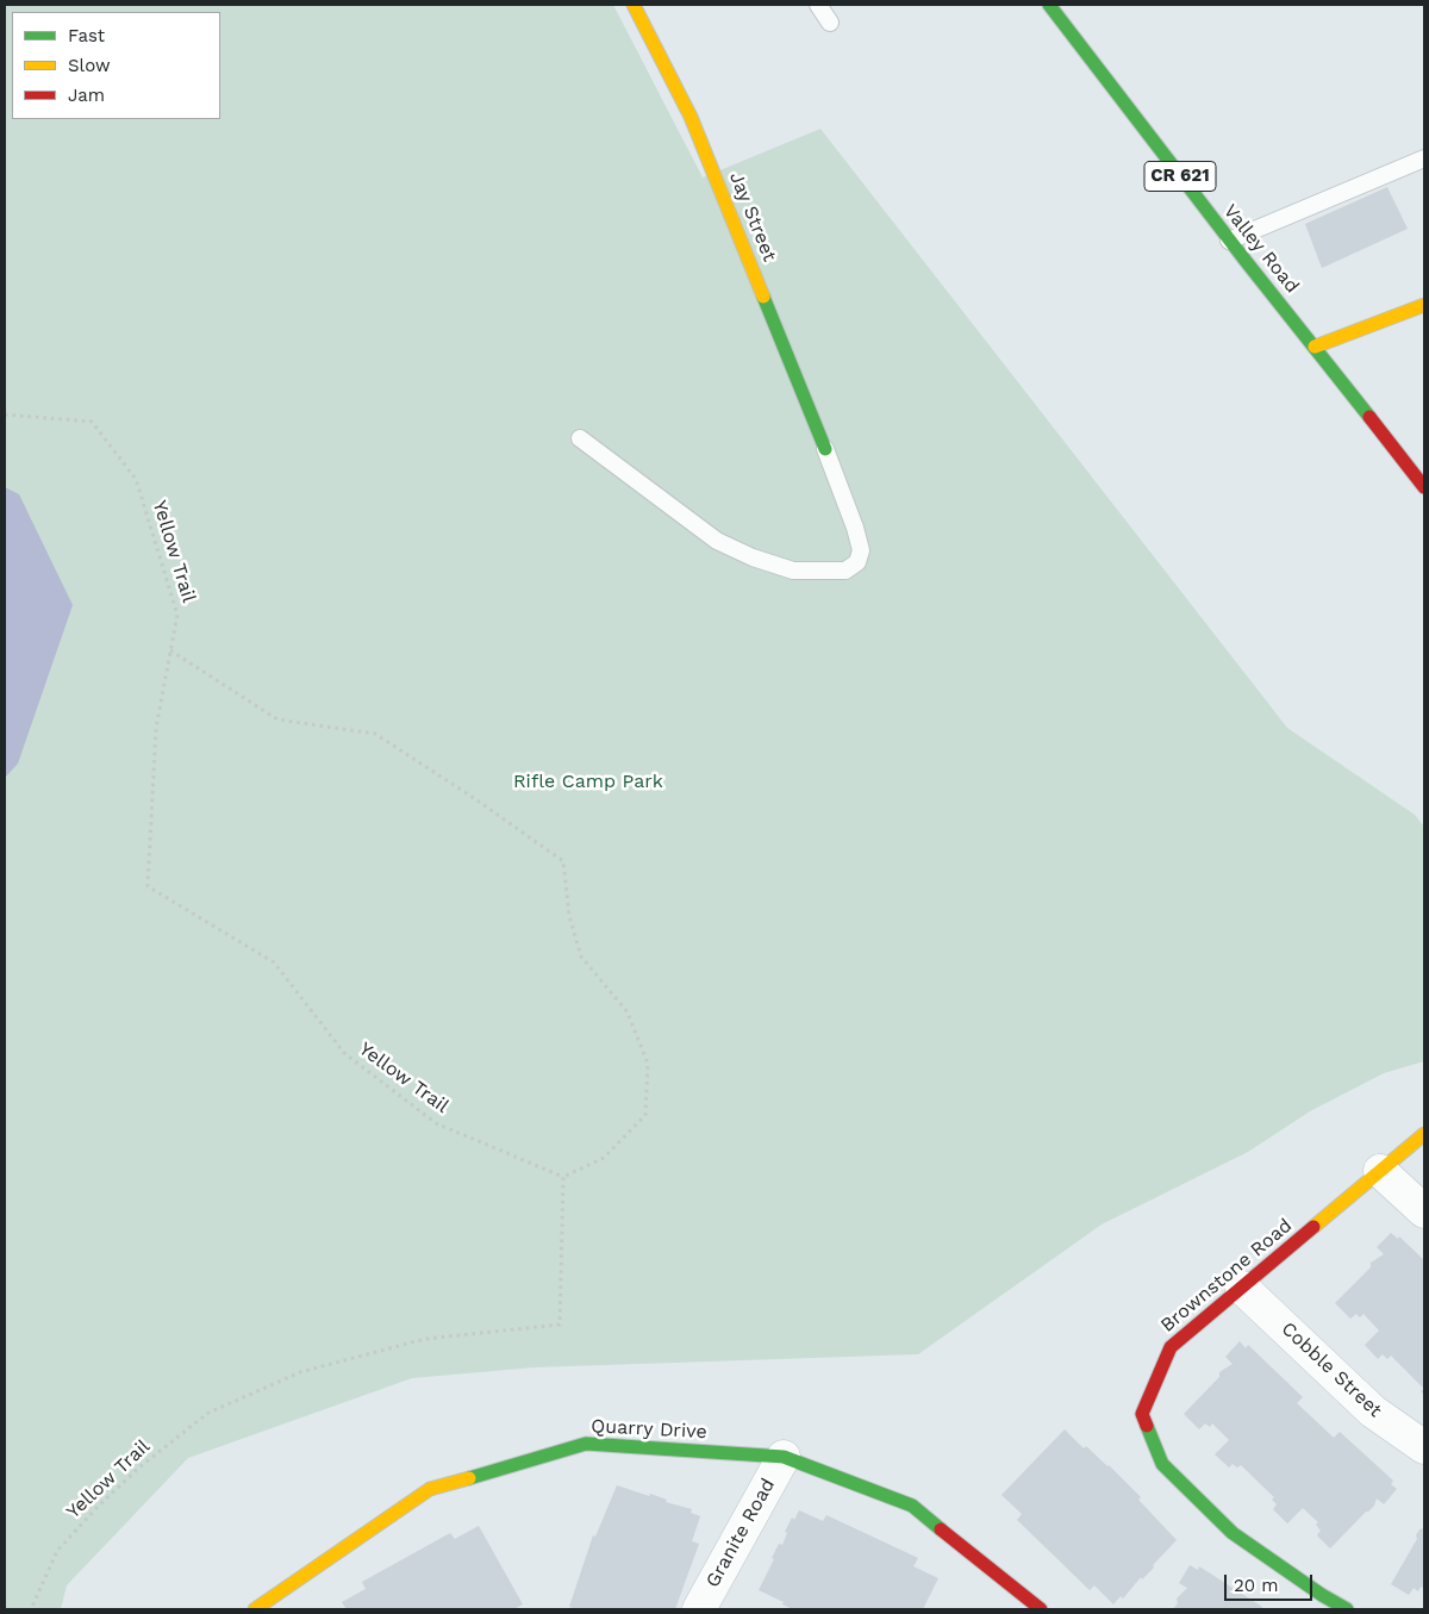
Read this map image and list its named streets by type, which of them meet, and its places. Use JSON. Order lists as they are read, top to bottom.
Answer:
{
  "streets": {
    "street": [
      "CR 621",
      "Jay Street",
      "Valley Road",
      "Brownstone Road",
      "Cobble Street",
      "Quarry Drive",
      "Granite Road"
    ],
    "path": ["Yellow Trail"]
  },
  "crossings": [
    ["Brownstone Road", "Cobble Street"],
    ["Quarry Drive", "Granite Road"]
  ],
  "parks": ["Rifle Camp Park"],
  "legend": ["Fast", "Slow", "Jam"],
  "scale_bar": "20 m"
}
